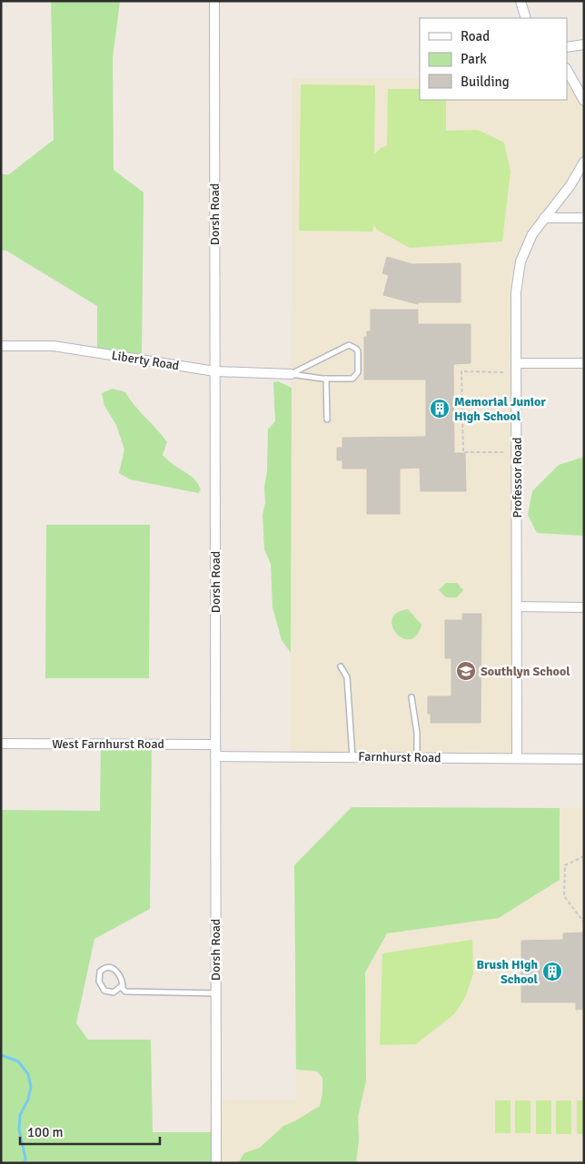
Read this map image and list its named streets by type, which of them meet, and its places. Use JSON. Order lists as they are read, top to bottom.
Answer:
{
  "streets": {
    "street": [
      "Dorsh Road",
      "Liberty Road",
      "Professor Road",
      "West Farnhurst Road",
      "Farnhurst Road"
    ]
  },
  "crossings": [
    ["Dorsh Road", "Liberty Road"],
    ["Dorsh Road", "West Farnhurst Road"],
    ["Dorsh Road", "Farnhurst Road"],
    ["Professor Road", "Farnhurst Road"]
  ],
  "places": {
    "building": ["Memorial Junior High School", "Brush High School"],
    "school or university": ["Southlyn School"]
  },
  "legend": ["Road", "Park", "Building"],
  "scale_bar": "100 m"
}
